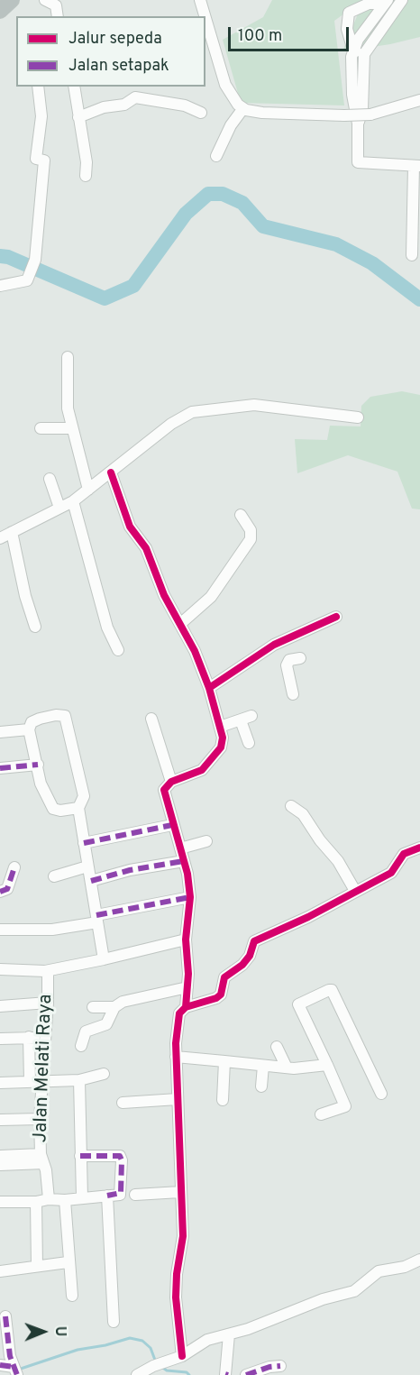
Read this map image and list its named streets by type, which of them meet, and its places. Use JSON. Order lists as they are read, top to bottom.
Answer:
{
  "streets": {
    "street": ["Jalan Melati Raya"]
  },
  "legend": ["Jalur sepeda", "Jalan setapak"],
  "scale_bar": "100 m",
  "north": "right"
}
